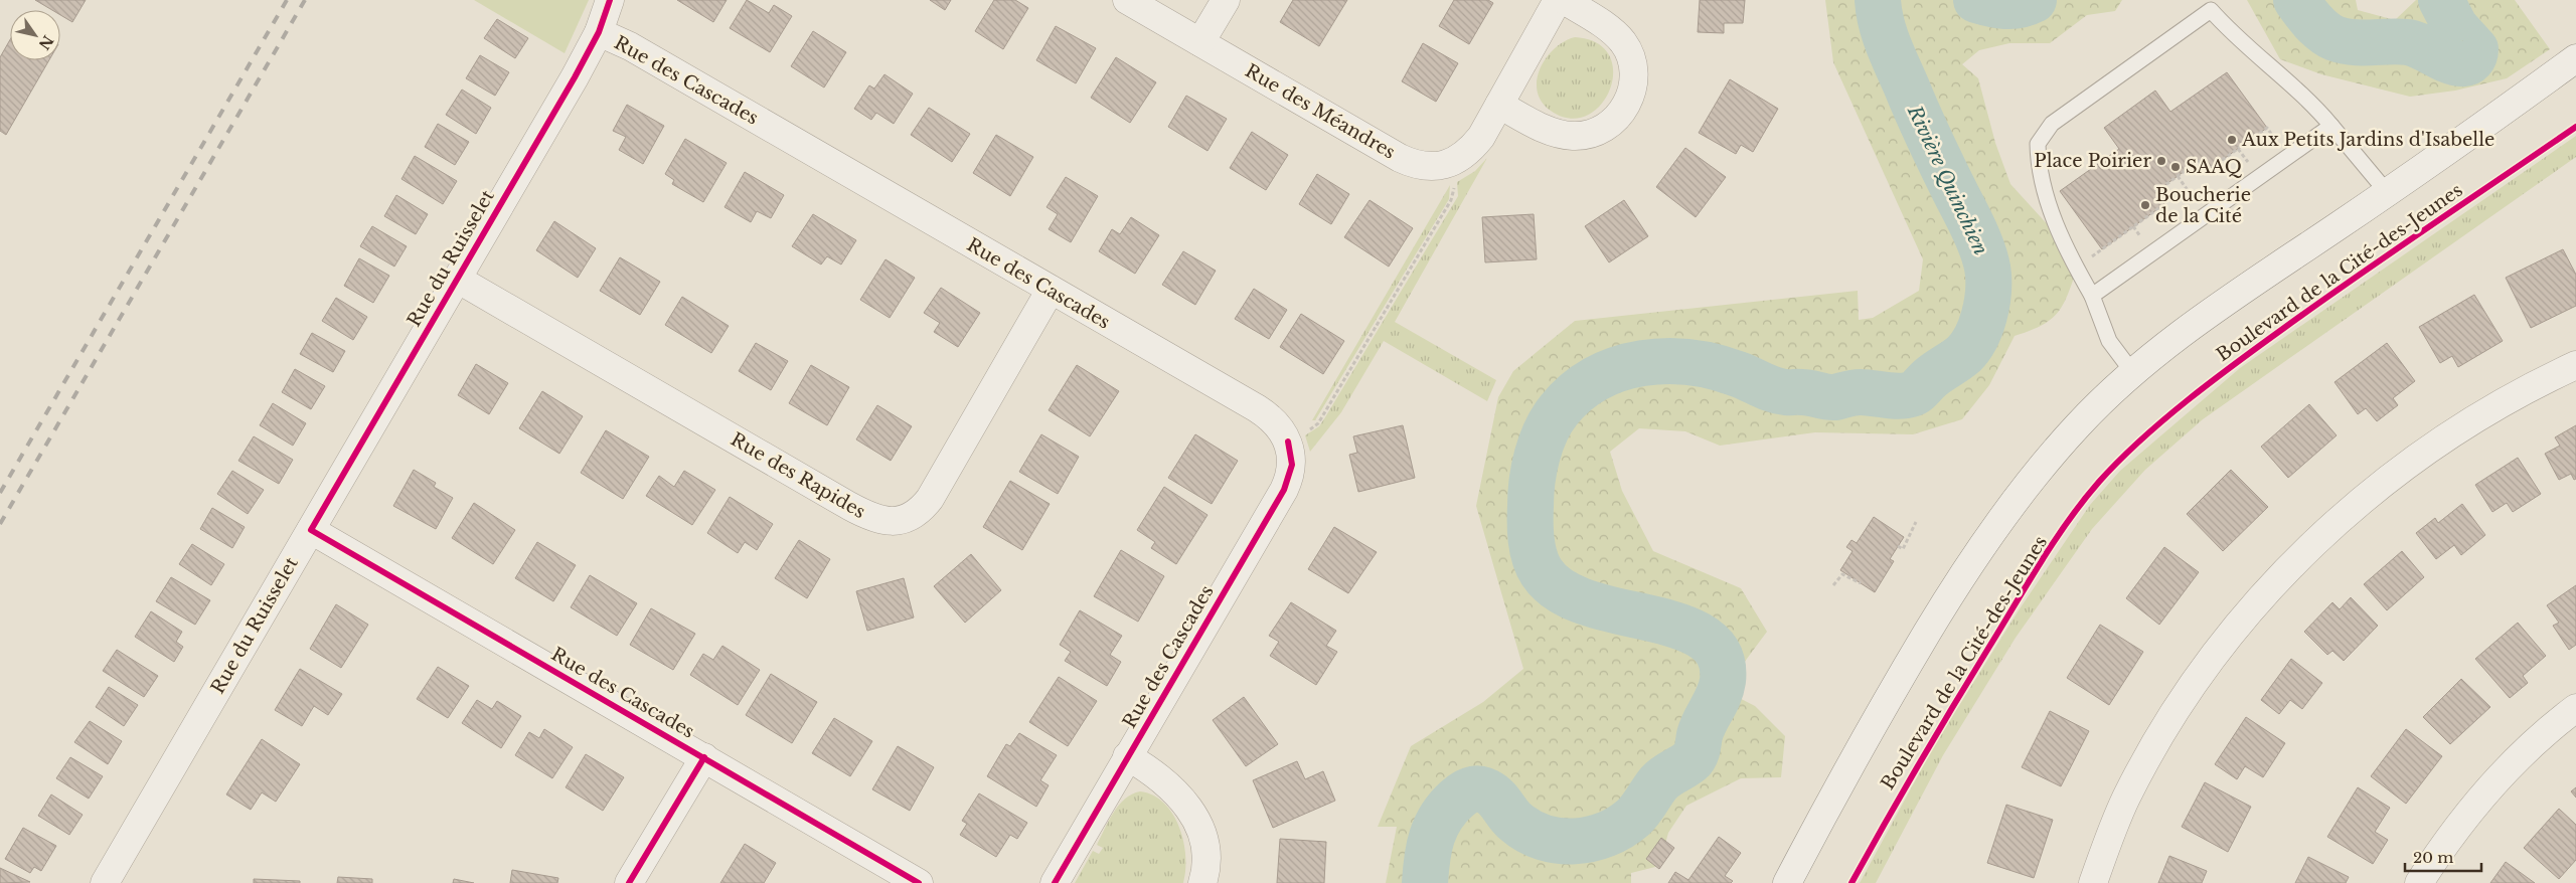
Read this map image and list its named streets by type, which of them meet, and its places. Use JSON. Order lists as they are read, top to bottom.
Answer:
{
  "streets": {
    "street": [
      "Rue des Cascades",
      "Rue des Méandres",
      "Rue du Ruisselet",
      "Rue des Rapides"
    ],
    "cycle path": ["Boulevard de la Cité-des-Jeunes"]
  },
  "crossings": [
    ["Rue des Cascades", "Rue du Ruisselet"],
    ["Rue des Cascades", "Rue des Rapides"],
    ["Rue du Ruisselet", "Rue des Rapides"]
  ],
  "water": ["Rivière Quinchien"],
  "places": [
    "Aux Petits Jardins d'Isabelle",
    "Place Poirier",
    "SAAQ",
    "Boucherie de la Cité"
  ],
  "scale_bar": "20 m",
  "north": "bottom right"
}
